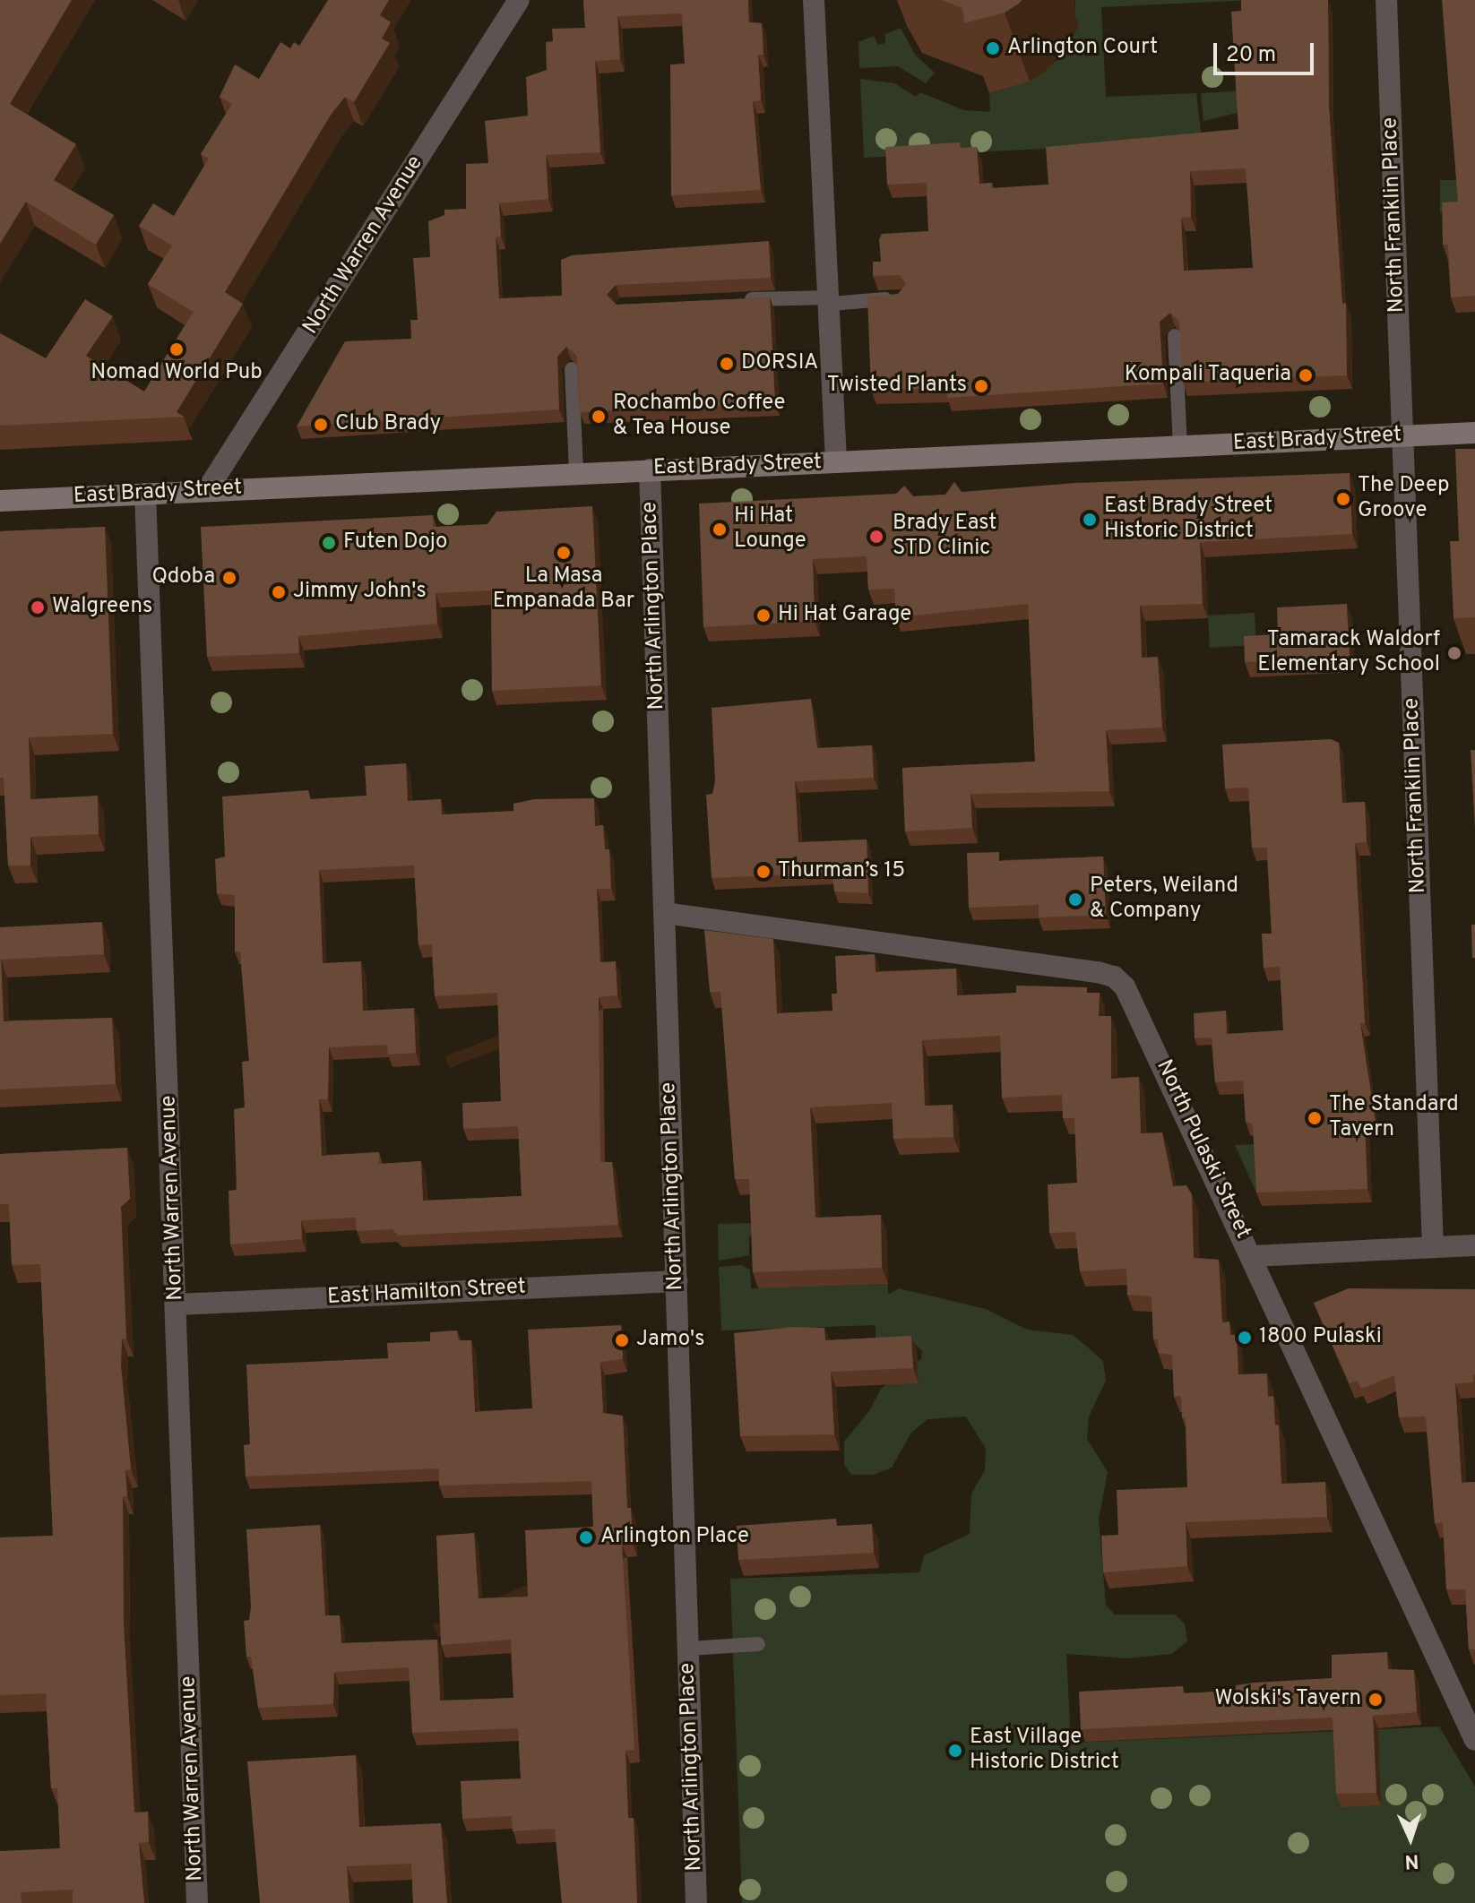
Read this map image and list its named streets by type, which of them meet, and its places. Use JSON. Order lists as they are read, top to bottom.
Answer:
{
  "streets": {
    "main road": ["East Brady Street"],
    "street": [
      "North Franklin Place",
      "North Warren Avenue",
      "North Arlington Place",
      "North Pulaski Street",
      "East Hamilton Street"
    ]
  },
  "crossings": [
    ["North Franklin Place", "East Brady Street"],
    ["North Warren Avenue", "East Brady Street"],
    ["North Warren Avenue", "East Hamilton Street"],
    ["East Brady Street", "North Arlington Place"],
    ["North Arlington Place", "North Pulaski Street"],
    ["North Arlington Place", "East Hamilton Street"]
  ],
  "places": [
    "Arlington Court",
    "Nomad World Pub",
    "DORSIA",
    "Kompali Taqueria",
    "Twisted Plants",
    "Rochambo Coffee & Tea House",
    "Club Brady",
    "The Deep Groove",
    "East Brady Street Historic District",
    "Hi Hat Lounge",
    "Brady East STD Clinic",
    "Futen Dojo",
    "La Masa Empanada Bar",
    "Qdoba",
    "Jimmy John's",
    "Walgreens",
    "Hi Hat Garage",
    "Tamarack Waldorf Elementary School",
    "Thurman’s 15",
    "Peters, Weiland & Company",
    "The Standard Tavern",
    "1800 Pulaski",
    "Jamo's",
    "Arlington Place",
    "Wolski's Tavern",
    "East Village Historic District"
  ],
  "scale_bar": "20 m",
  "north": "bottom"
}
